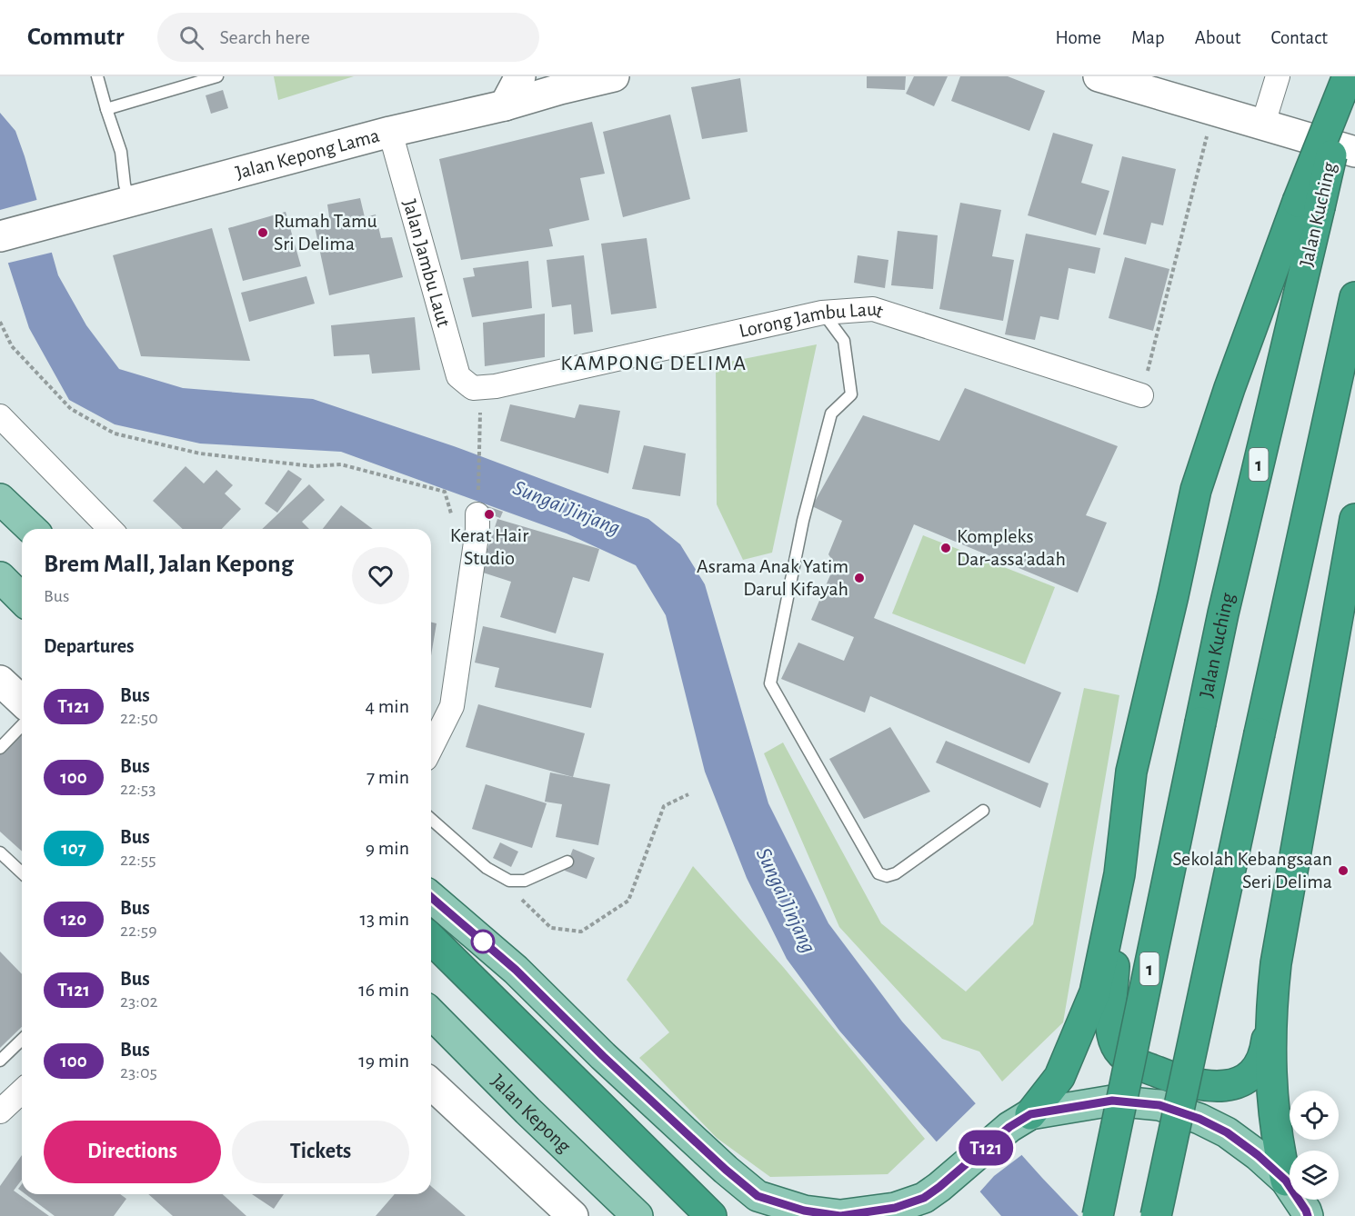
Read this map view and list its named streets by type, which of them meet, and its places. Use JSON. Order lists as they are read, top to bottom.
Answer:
{
  "streets": {
    "highway": ["Jalan Kuching", "1"],
    "main road": ["Jalan Kepong"],
    "street": ["Jalan Kepong Lama", "Jalan Jambu Laut", "Lorong Jambu Laut"]
  },
  "crossings": [
    ["Jalan Kepong Lama", "Jalan Jambu Laut"],
    ["Jalan Jambu Laut", "Lorong Jambu Laut"]
  ],
  "districts": ["KAMPONG DELIMA"],
  "water": ["Sungai Jinjang"],
  "places": [
    "Rumah Tamu Sri Delima",
    "Kerat Hair Studio",
    "Kompleks Dar-assa'adah",
    "Asrama Anak Yatim Darul Kifayah",
    "Sekolah Kebangsaan Seri Delima"
  ],
  "lines": ["bus line T121"],
  "page": {
    "header": "Commutr",
    "search": "Search here",
    "nav": [
      "Home",
      "Map",
      "About",
      "Contact"
    ],
    "on_map": "T121",
    "heading": [
      ["Brem Mall, Jalan Kepong", "Bus"],
      "Departures"
    ],
    "list": [
      {
        "mark": "T121",
        "name": "Bus",
        "note": "22:50",
        "value": "4 min"
      },
      {
        "mark": "100",
        "name": "Bus",
        "note": "22:53",
        "value": "7 min"
      },
      {
        "mark": "107",
        "name": "Bus",
        "note": "22:55",
        "value": "9 min"
      },
      {
        "mark": "120",
        "name": "Bus",
        "note": "22:59",
        "value": "13 min"
      },
      {
        "mark": "T121",
        "name": "Bus",
        "note": "23:02",
        "value": "16 min"
      },
      {
        "mark": "100",
        "name": "Bus",
        "note": "23:05",
        "value": "19 min"
      }
    ],
    "buttons": ["Directions", "Tickets"]
  }
}
